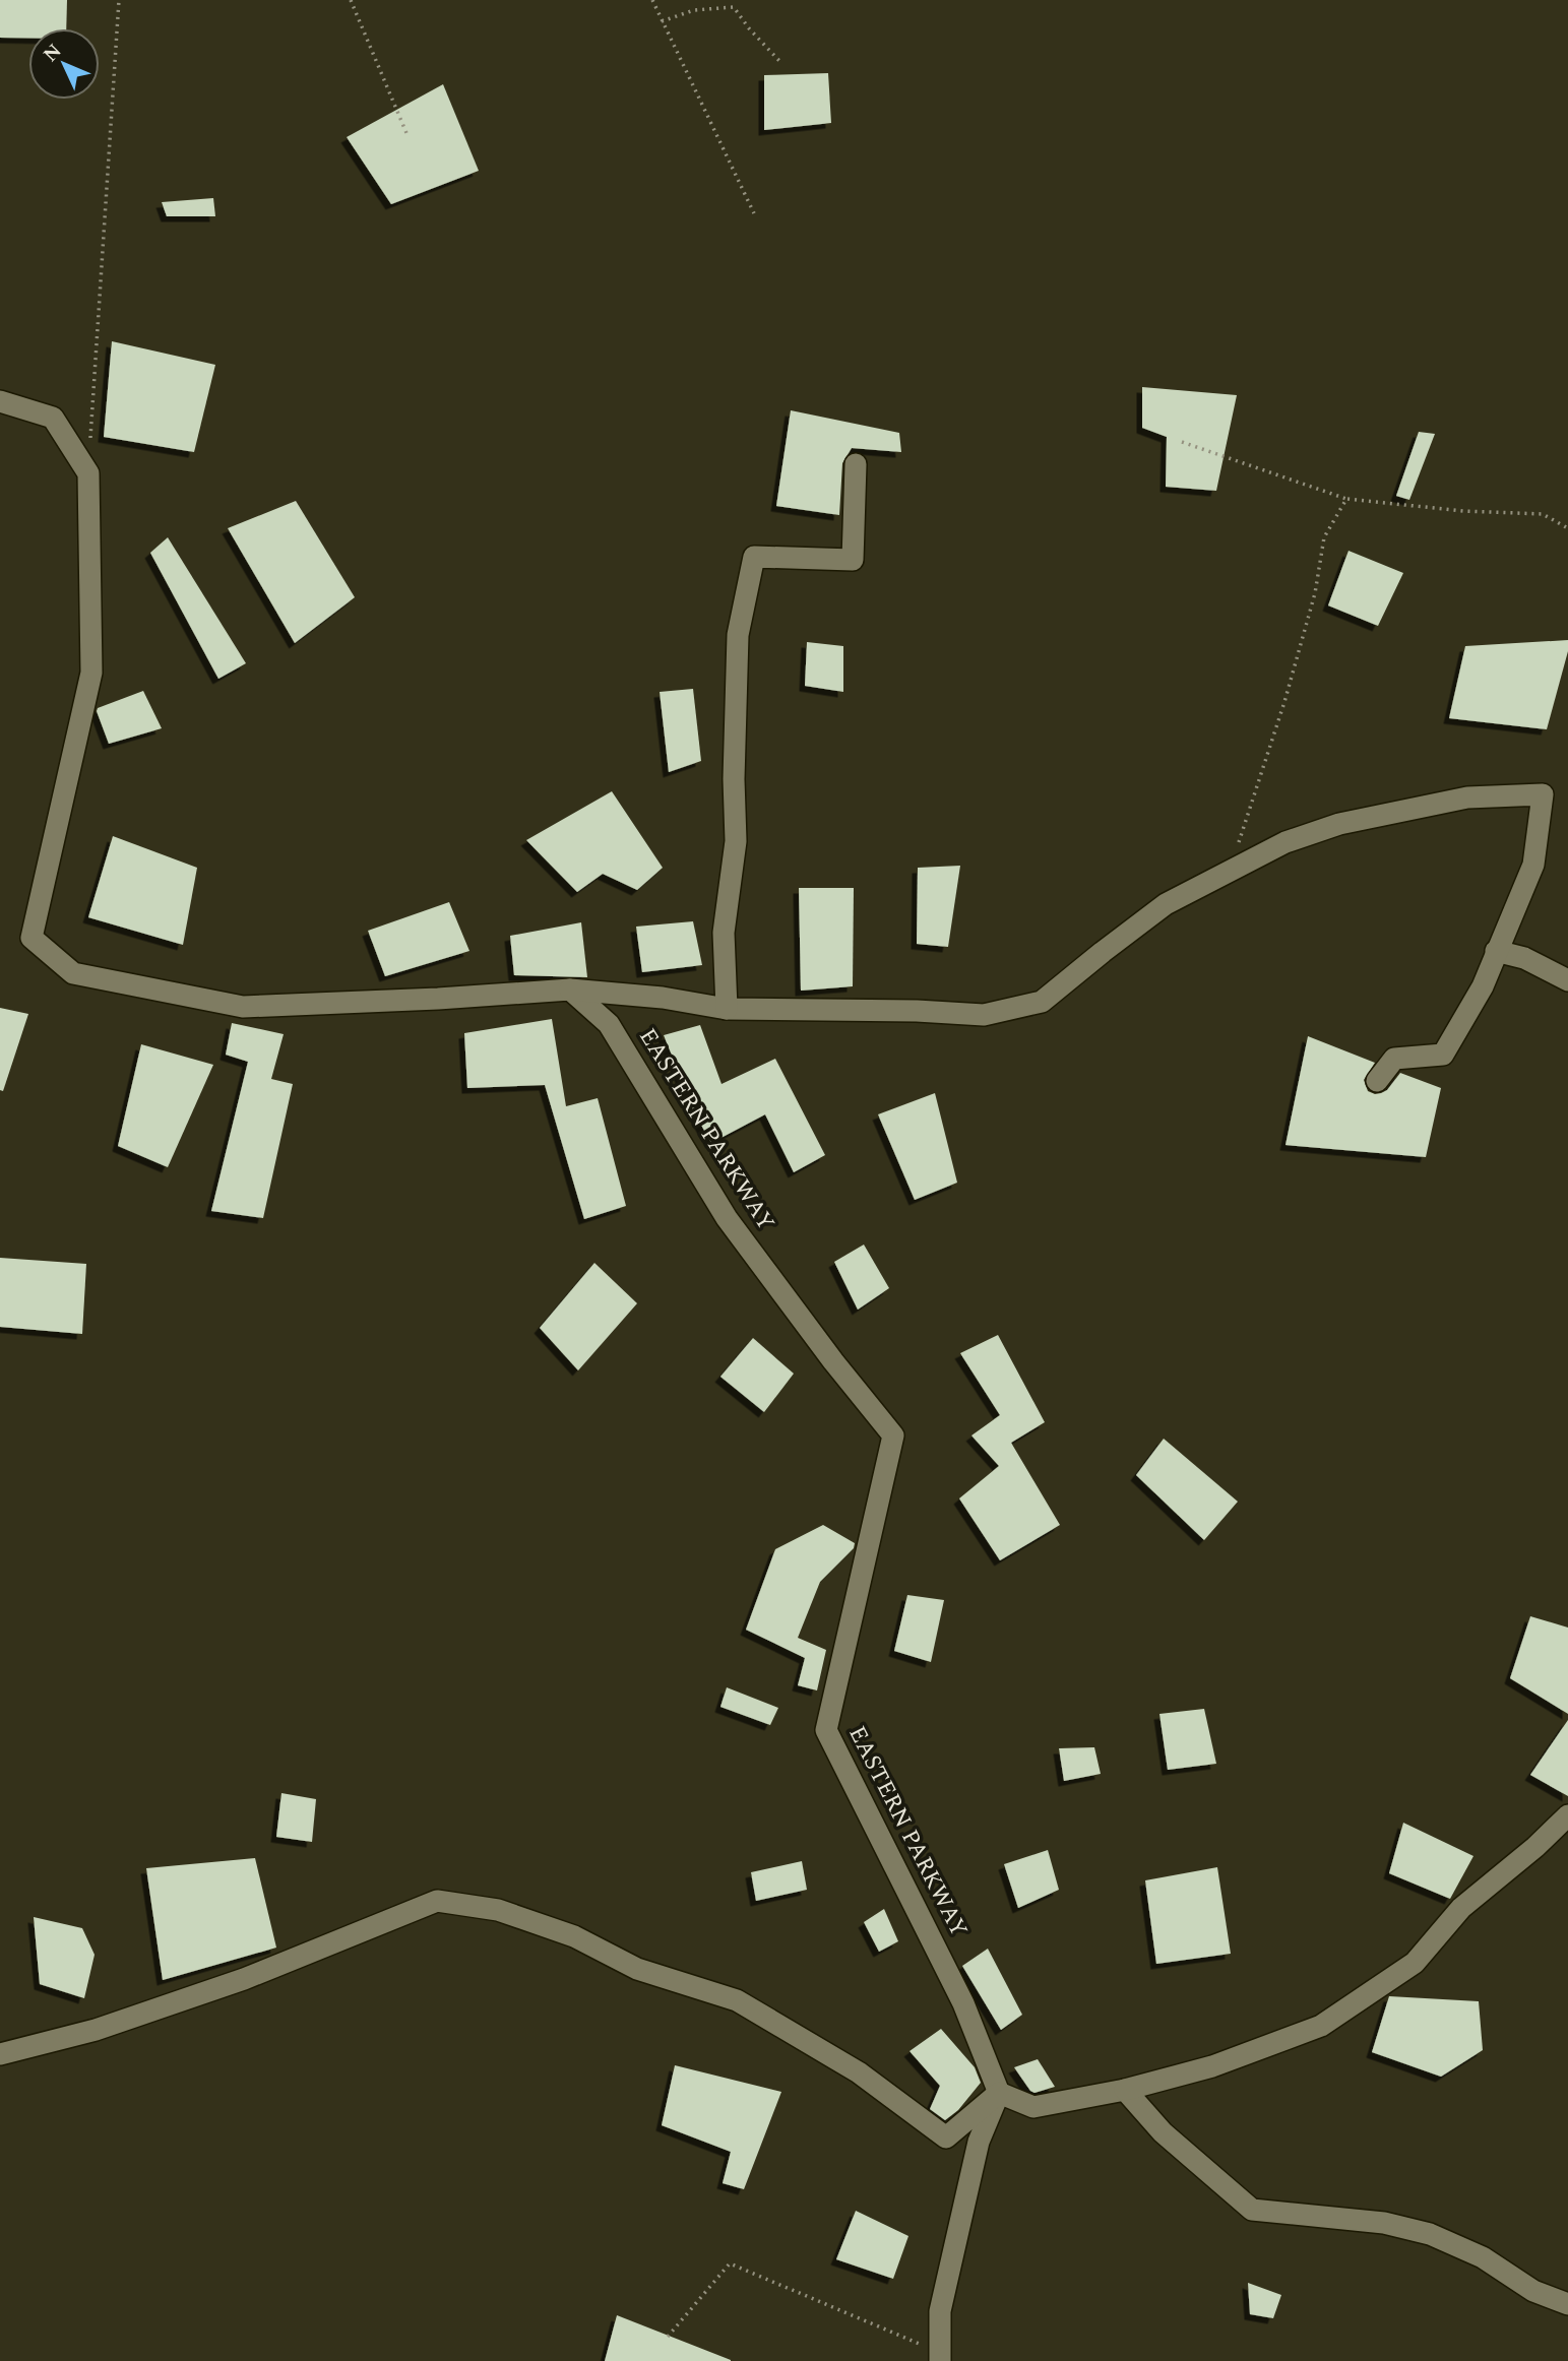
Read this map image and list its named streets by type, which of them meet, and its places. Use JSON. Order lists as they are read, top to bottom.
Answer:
{
  "streets": {
    "street": ["EASTERN PARKWAY"]
  },
  "north": "top left"
}
